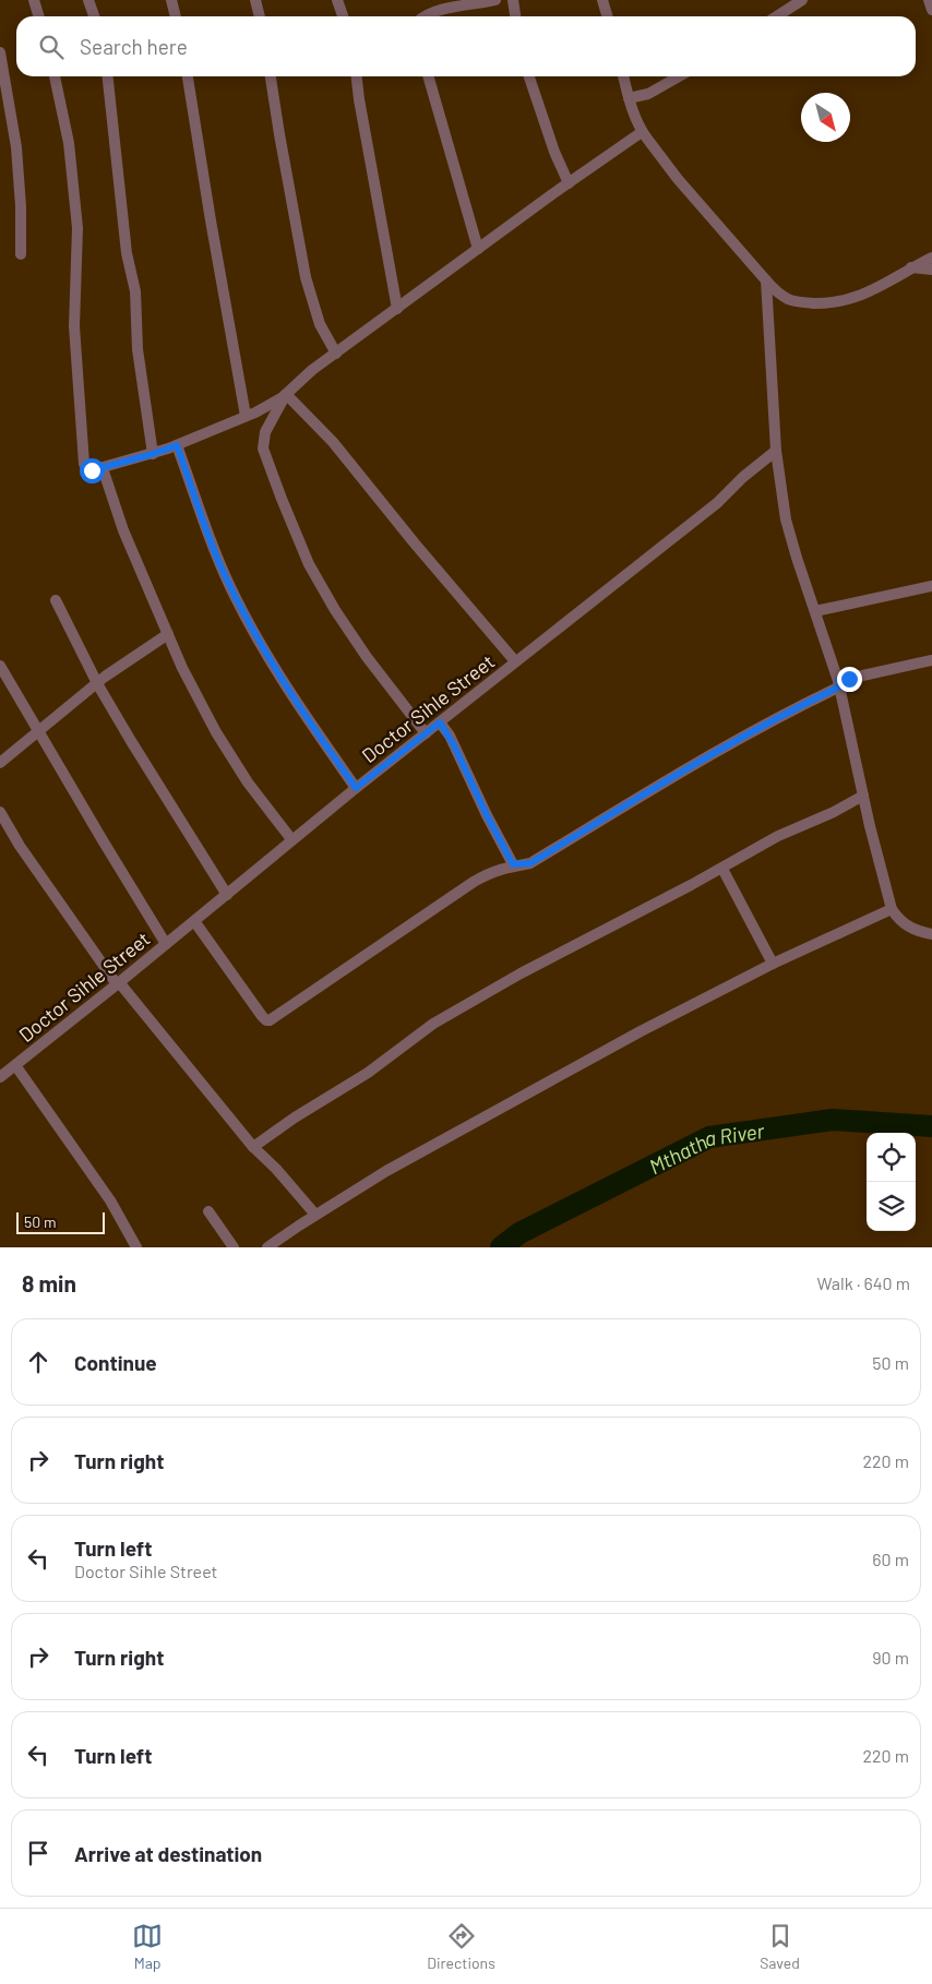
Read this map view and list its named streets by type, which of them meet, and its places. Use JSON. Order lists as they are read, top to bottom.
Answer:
{
  "streets": {
    "street": ["Doctor Sihle Street"]
  },
  "water": ["Mthatha River"],
  "scale_bar": "50 m",
  "north": "bottom right",
  "page": {
    "search": "Search here",
    "scale": "50 m",
    "heading": ["8 min", "Walk · 640 m"],
    "list": [
      ["Continue", "50 m"],
      ["Turn right", "220 m"],
      ["Turn left", "Doctor Sihle Street", "60 m"],
      ["Turn right", "90 m"],
      ["Turn left", "220 m"],
      "Arrive at destination"
    ],
    "nav": ["Map", "Directions", "Saved"]
  }
}
